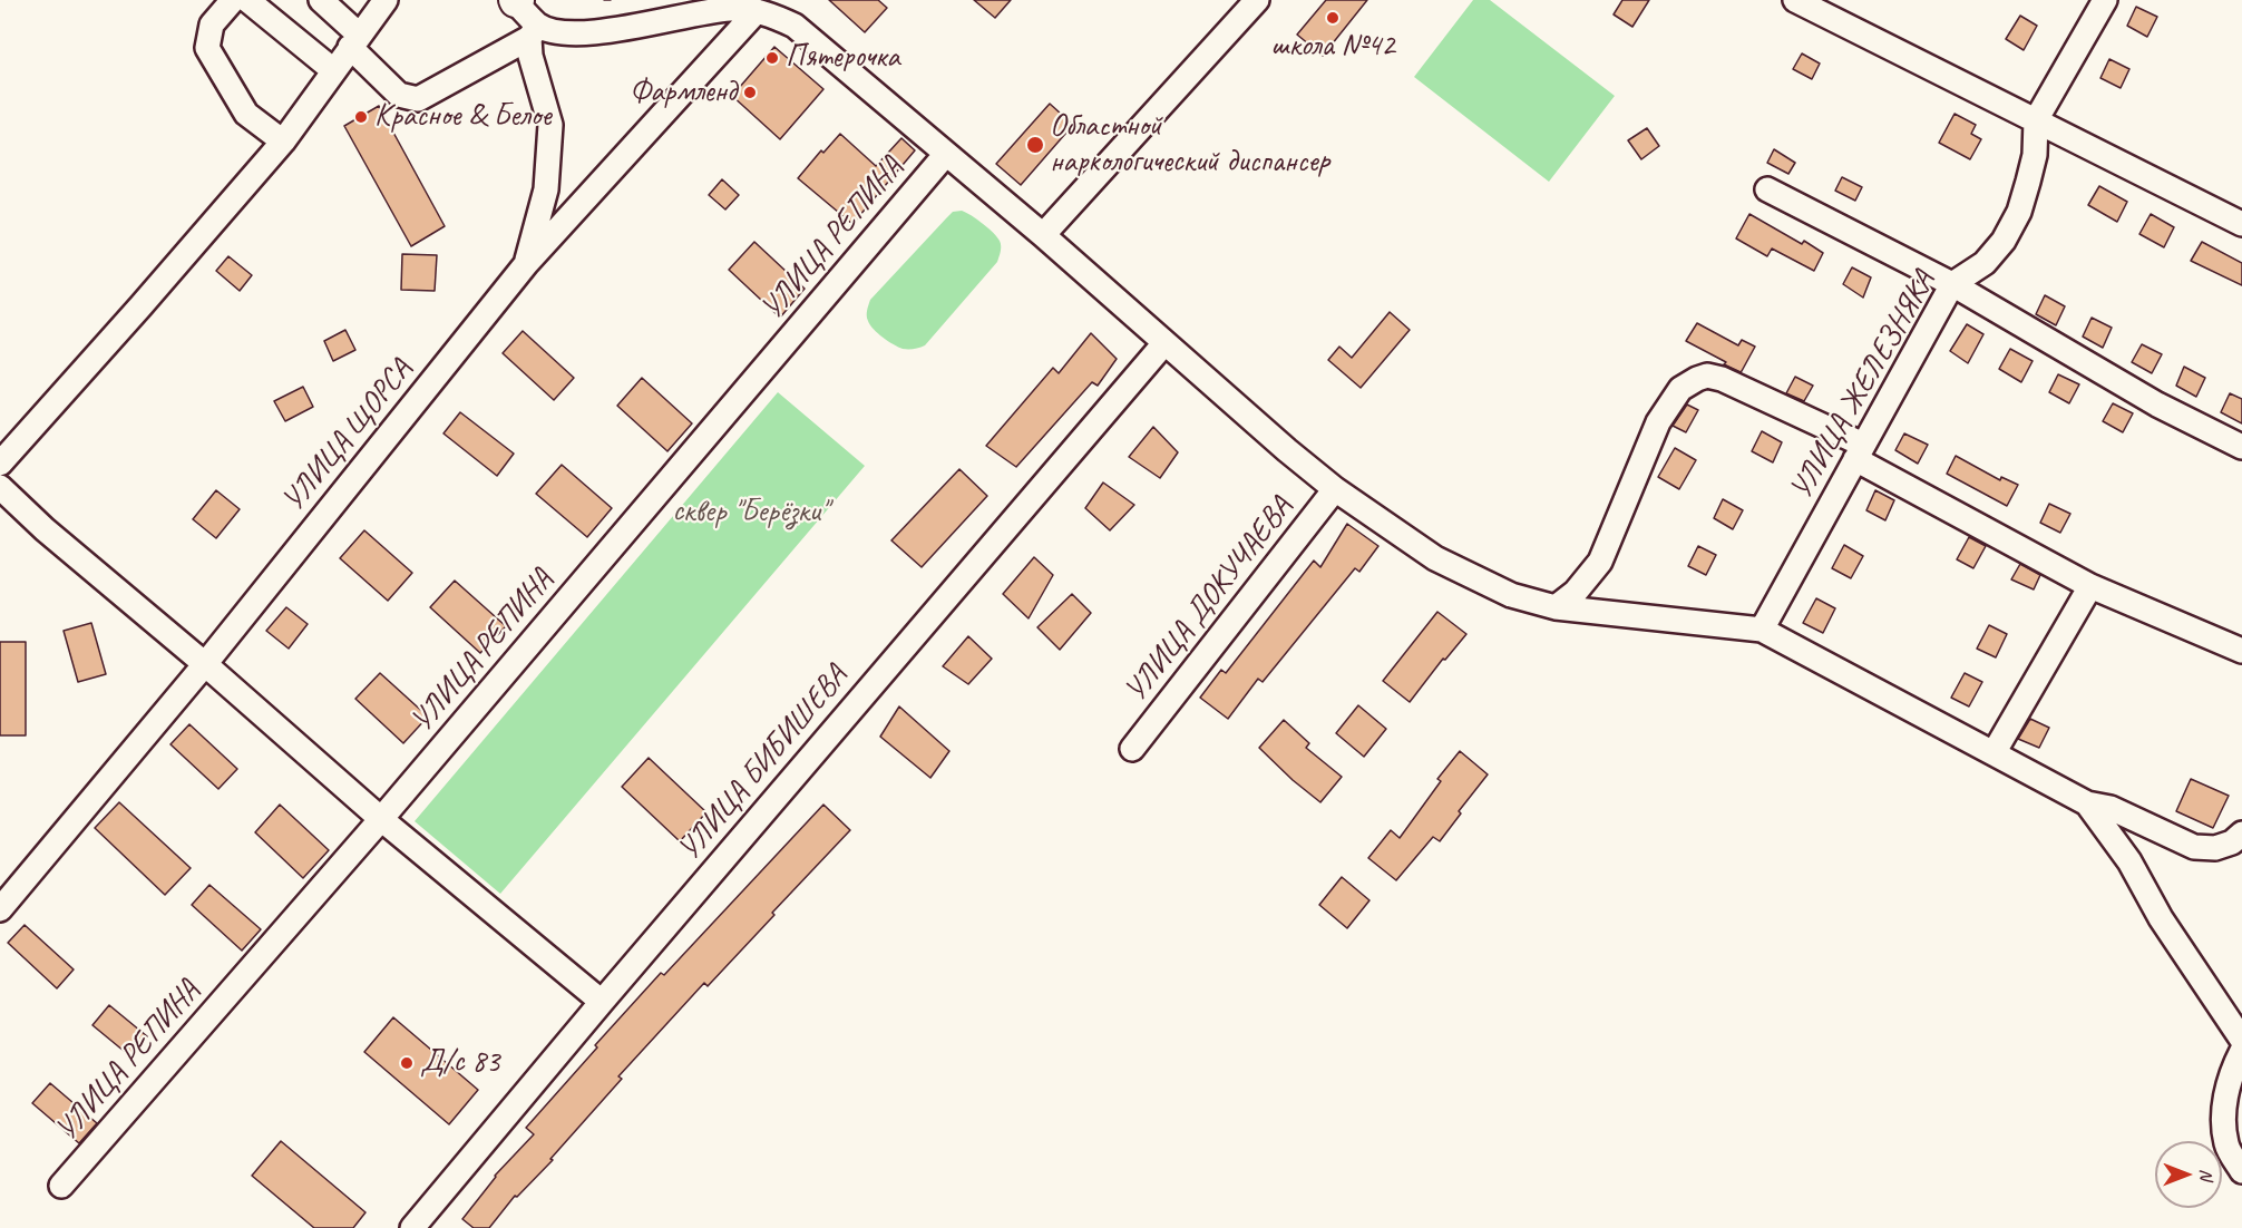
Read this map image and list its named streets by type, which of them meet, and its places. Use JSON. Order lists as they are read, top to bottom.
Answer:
{
  "streets": {
    "street": [
      "УЛИЦА РЕПИНА",
      "УЛИЦА ЖЕЛЕЗНЯКА",
      "УЛИЦА ЩОРСА",
      "УЛИЦА ДОКУЧАЕВА",
      "УЛИЦА БИБИШЕВА"
    ]
  },
  "parks": ["сквер \"Берёзки\""],
  "places": [
    "школа №42",
    "Пятерочка",
    "Фармленд",
    "Красное & Белое",
    "Областной наркологический диспансер",
    "Д/с 83"
  ],
  "north": "right"
}
